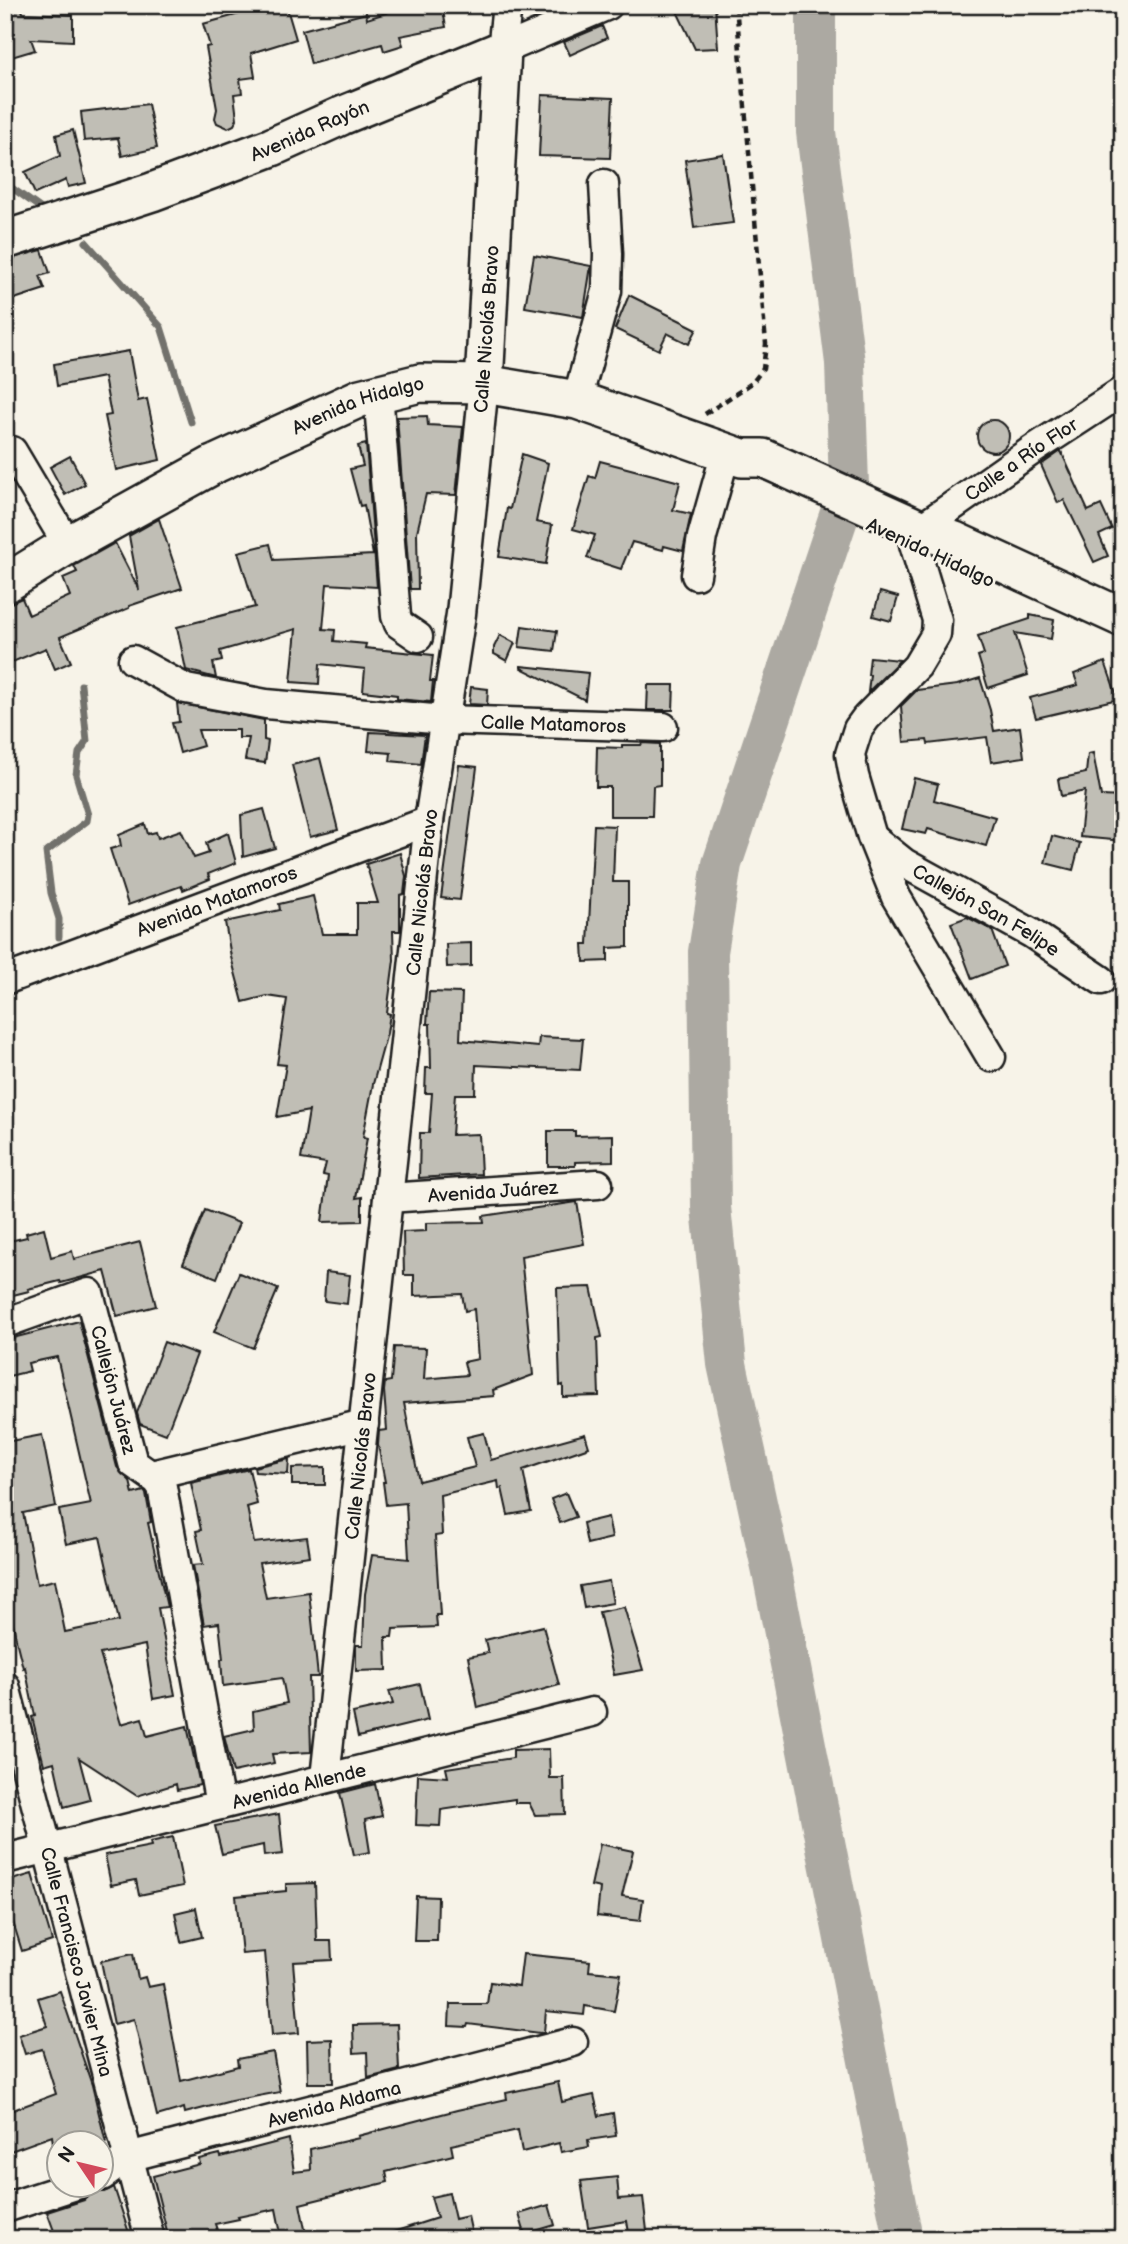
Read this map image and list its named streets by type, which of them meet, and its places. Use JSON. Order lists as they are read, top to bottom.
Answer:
{
  "streets": {
    "main road": ["Avenida Rayón", "Calle Nicolás Bravo", "Avenida Hidalgo"],
    "street": [
      "Calle a Río Flor",
      "Calle Matamoros",
      "Avenida Matamoros",
      "Callejón San Felipe",
      "Avenida Juárez",
      "Callejón Juárez",
      "Avenida Allende",
      "Calle Francisco Javier Mina",
      "Avenida Aldama"
    ]
  },
  "crossings": [
    ["Avenida Rayón", "Calle Nicolás Bravo"],
    ["Calle Nicolás Bravo", "Avenida Hidalgo"],
    ["Calle Nicolás Bravo", "Calle Matamoros"],
    ["Calle Nicolás Bravo", "Avenida Matamoros"],
    ["Calle Nicolás Bravo", "Avenida Juárez"],
    ["Calle Nicolás Bravo", "Callejón Juárez"],
    ["Calle Nicolás Bravo", "Avenida Allende"],
    ["Avenida Hidalgo", "Calle a Río Flor"],
    ["Avenida Allende", "Calle Francisco Javier Mina"],
    ["Calle Francisco Javier Mina", "Avenida Aldama"]
  ],
  "north": "top left"
}
